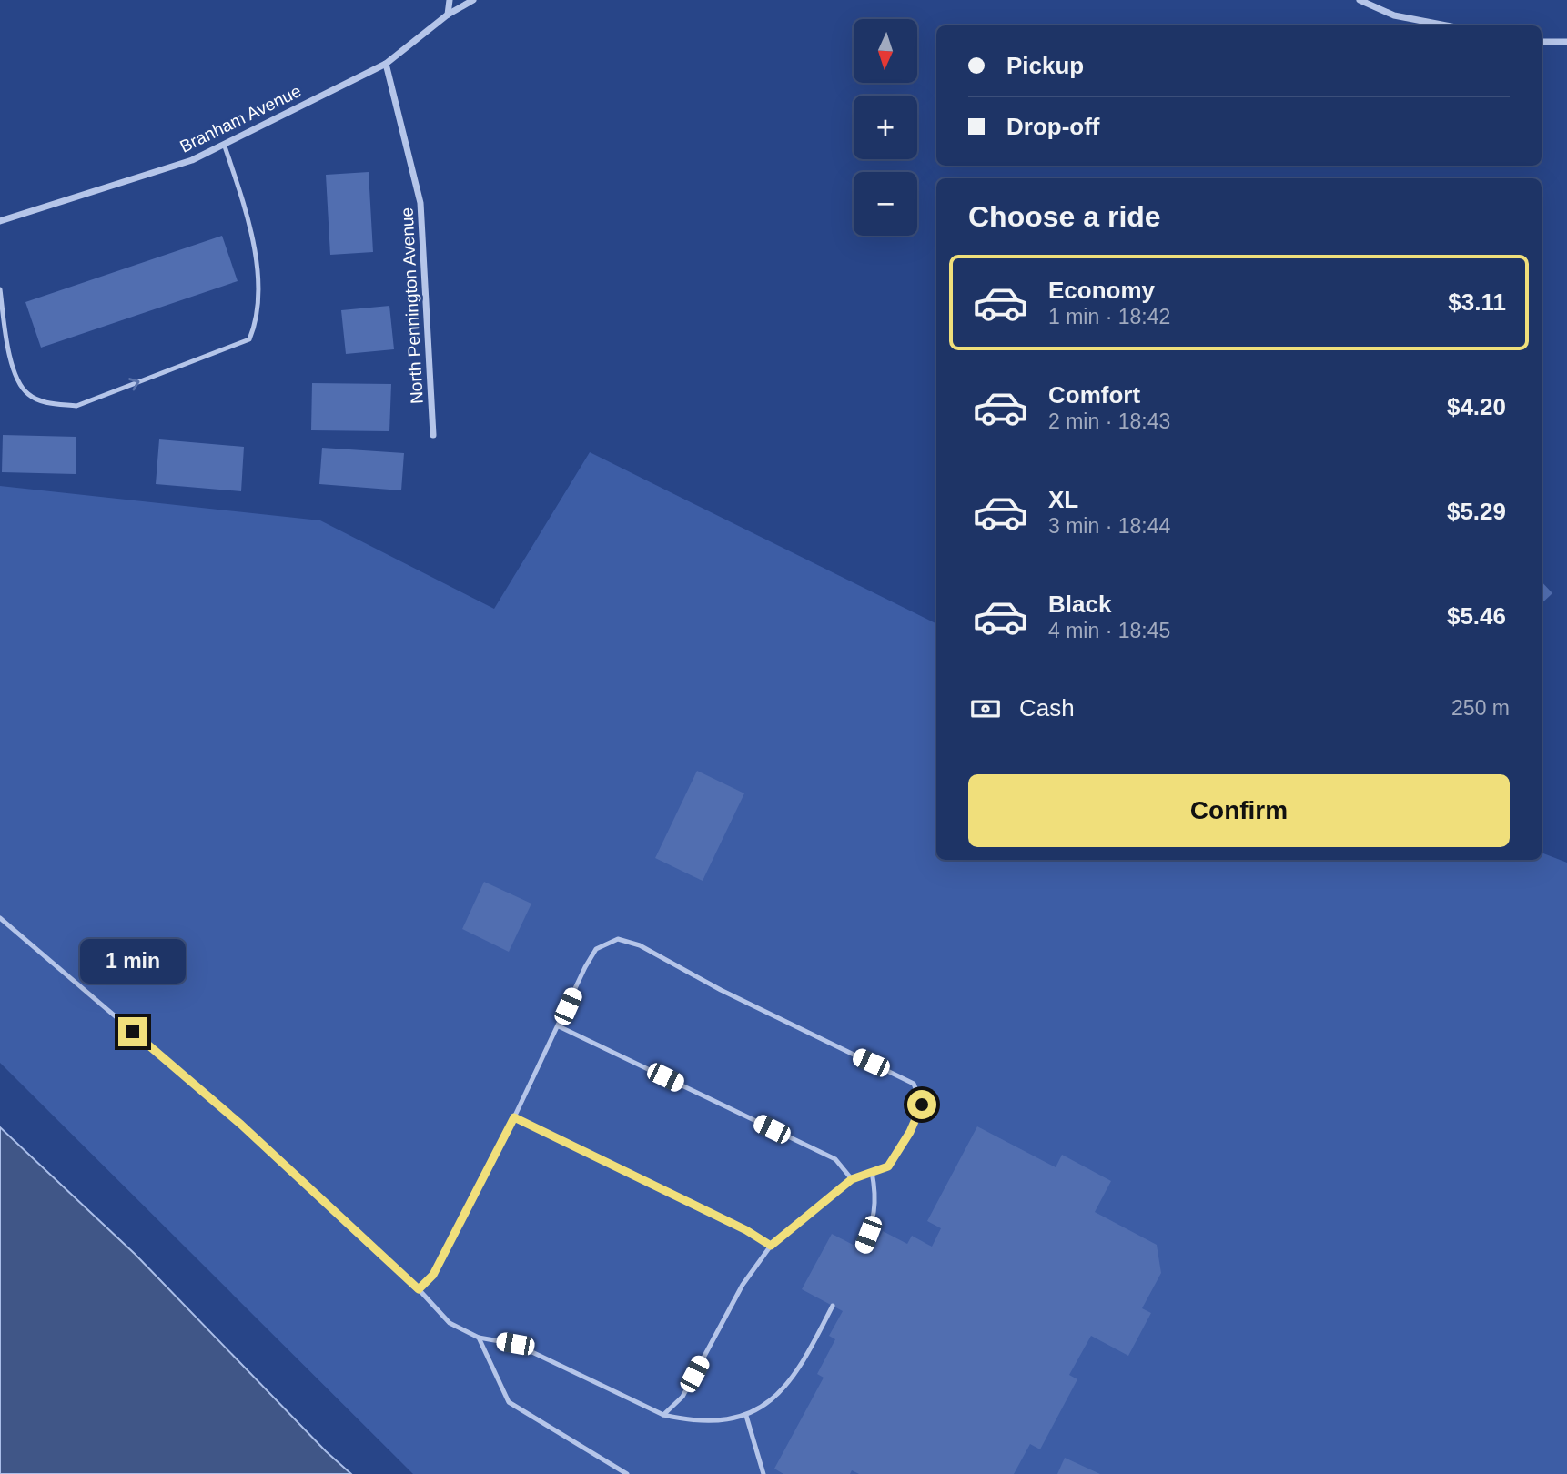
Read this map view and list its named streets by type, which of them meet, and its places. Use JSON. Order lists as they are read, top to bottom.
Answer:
{
  "streets": {
    "street": ["Branham Avenue", "North Pennington Avenue"]
  },
  "crossings": [
    ["Branham Avenue", "North Pennington Avenue"]
  ],
  "north": "bottom",
  "page": {
    "map_buttons": ["+", "−"],
    "banner": ["Pickup", "Drop-off"],
    "heading": "Choose a ride",
    "list": [
      {
        "name": "Economy",
        "note": "1 min · 18:42",
        "value": "$3.11"
      },
      {
        "name": "Comfort",
        "note": "2 min · 18:43",
        "value": "$4.20"
      },
      {
        "name": "XL",
        "note": "3 min · 18:44",
        "value": "$5.29"
      },
      {
        "name": "Black",
        "note": "4 min · 18:45",
        "value": "$5.46"
      }
    ],
    "pay": ["Cash", "250 m"],
    "buttons": "Confirm",
    "bubble": "1 min"
  }
}
